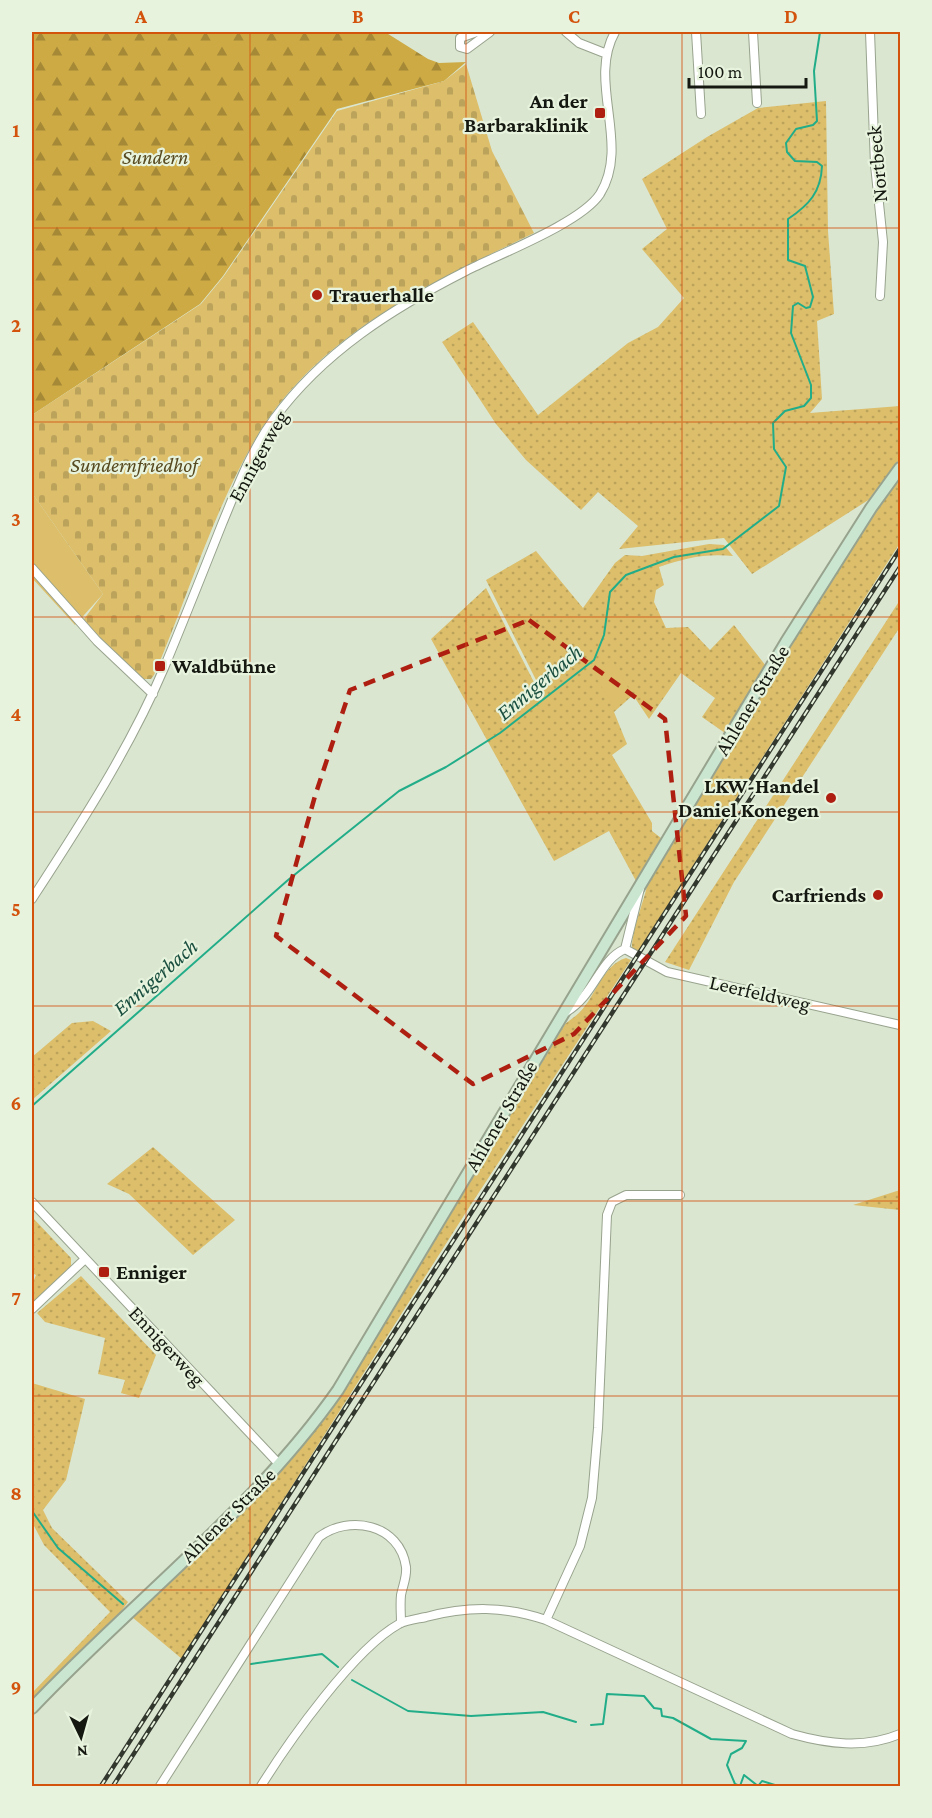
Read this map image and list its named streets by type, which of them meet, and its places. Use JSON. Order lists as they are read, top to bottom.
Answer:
{
  "streets": {
    "main road": ["Ahlener Straße"],
    "street": ["Nortbeck", "Ennigerweg", "Leerfeldweg"]
  },
  "crossings": [
    ["Ennigerweg", "Ahlener Straße"]
  ],
  "water": ["Ennigerbach"],
  "parks": ["Sundern", "Sundernfriedhof"],
  "places": {
    "transit": ["An der Barbaraklinik", "Waldbühne", "Enniger"],
    "other": ["Trauerhalle", "LKW-Handel Daniel Konegen", "Carfriends"]
  },
  "scale_bar": "100 m",
  "north": "bottom",
  "grid": {
    "columns": [
      "A",
      "B",
      "C",
      "D"
    ],
    "rows": [
      "1",
      "2",
      "3",
      "4",
      "5",
      "6",
      "7",
      "8",
      "9"
    ]
  }
}
